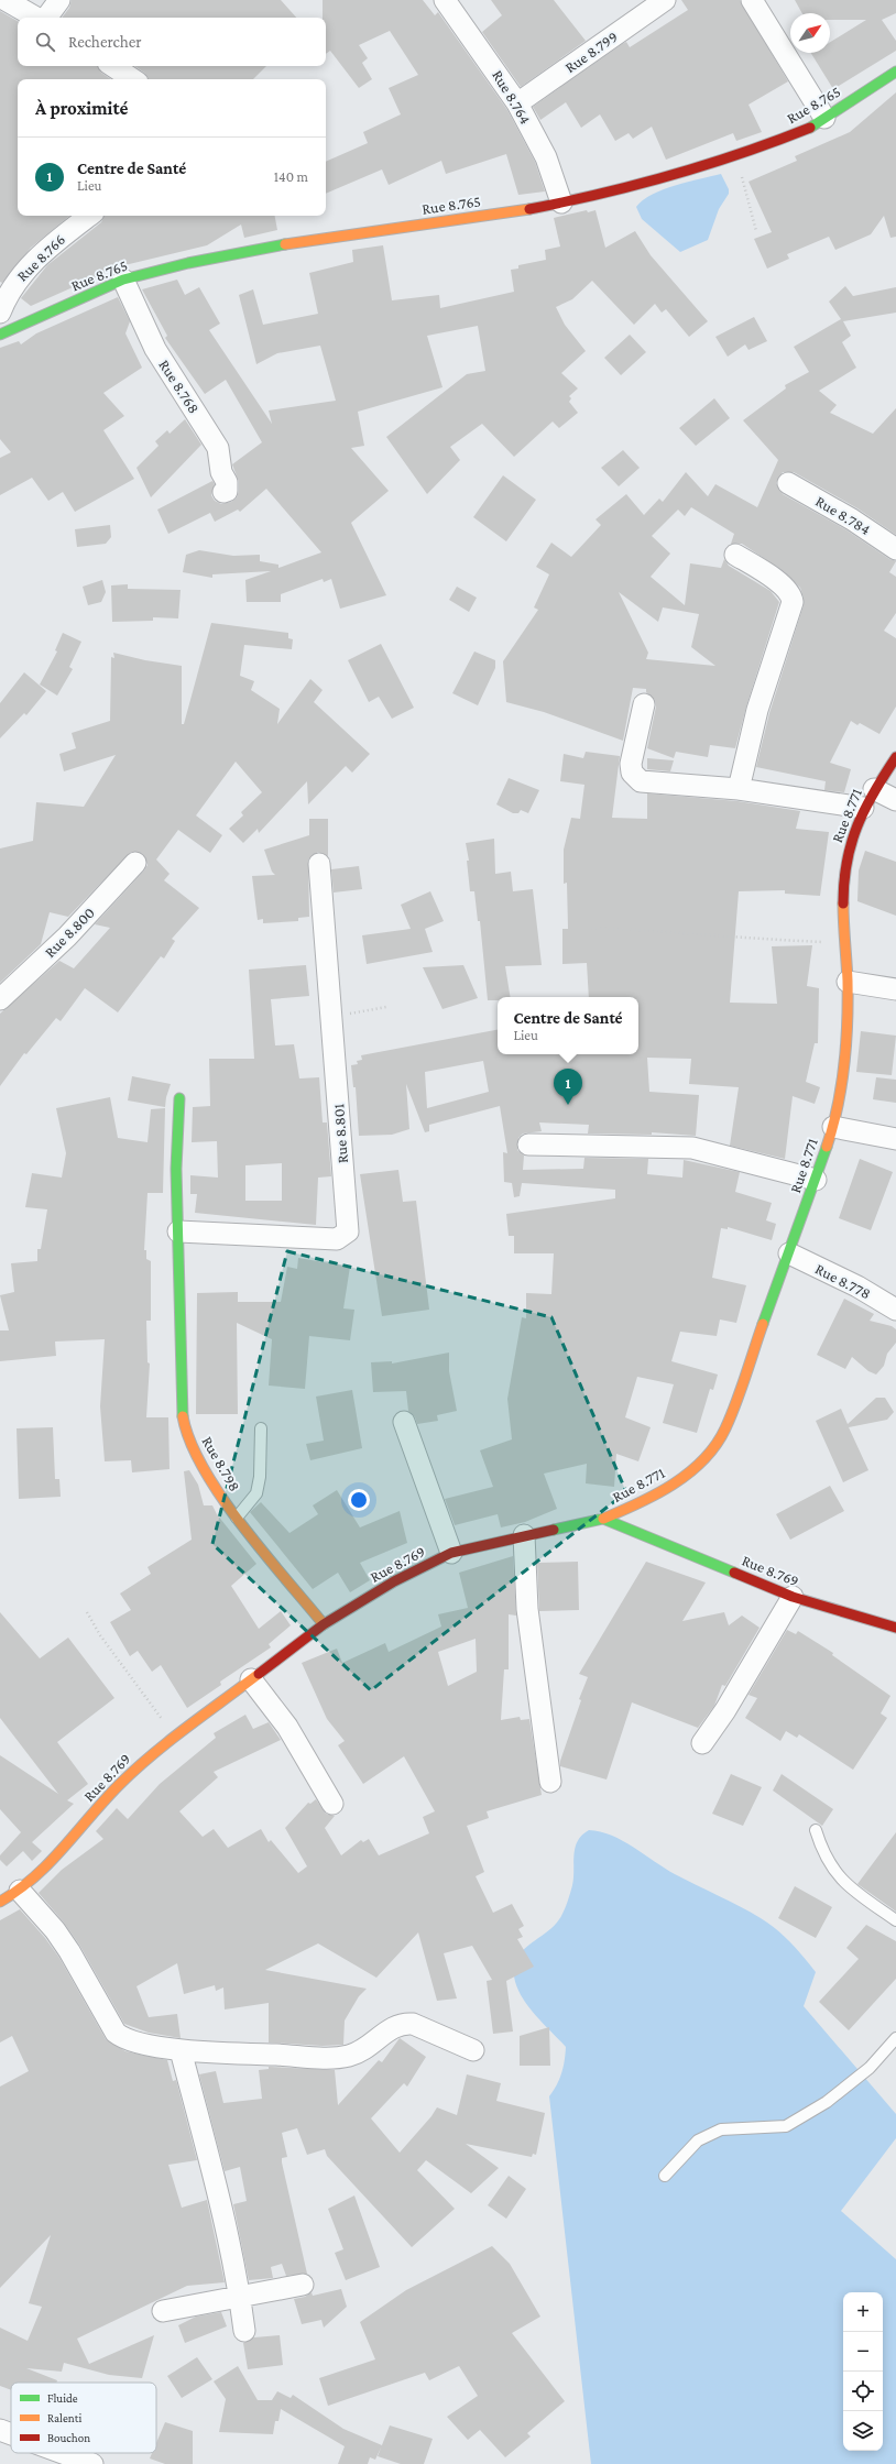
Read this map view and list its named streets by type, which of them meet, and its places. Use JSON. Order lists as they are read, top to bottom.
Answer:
{
  "streets": {
    "street": [
      "Rue 8.799",
      "Rue 8.764",
      "Rue 8.765",
      "Rue 8.766",
      "Rue 8.768",
      "Rue 8.784",
      "Rue 8.771",
      "Rue 8.800",
      "Rue 8.801",
      "Rue 8.778",
      "Rue 8.798",
      "Rue 8.769"
    ]
  },
  "crossings": [
    ["Rue 8.799", "Rue 8.764"],
    ["Rue 8.764", "Rue 8.765"],
    ["Rue 8.765", "Rue 8.768"],
    ["Rue 8.771", "Rue 8.778"],
    ["Rue 8.771", "Rue 8.769"],
    ["Rue 8.801", "Rue 8.798"],
    ["Rue 8.798", "Rue 8.769"]
  ],
  "legend": ["Fluide", "Ralenti", "Bouchon"],
  "north": "top right",
  "page": {
    "search": "Rechercher",
    "heading": "À proximité",
    "list": [
      {
        "mark": "1",
        "name": "Centre de Santé",
        "note": "Lieu",
        "value": "140 m"
      }
    ],
    "popup": ["Centre de Santé", "Lieu"],
    "pins": "1",
    "map_buttons": ["+", "−"]
  }
}
